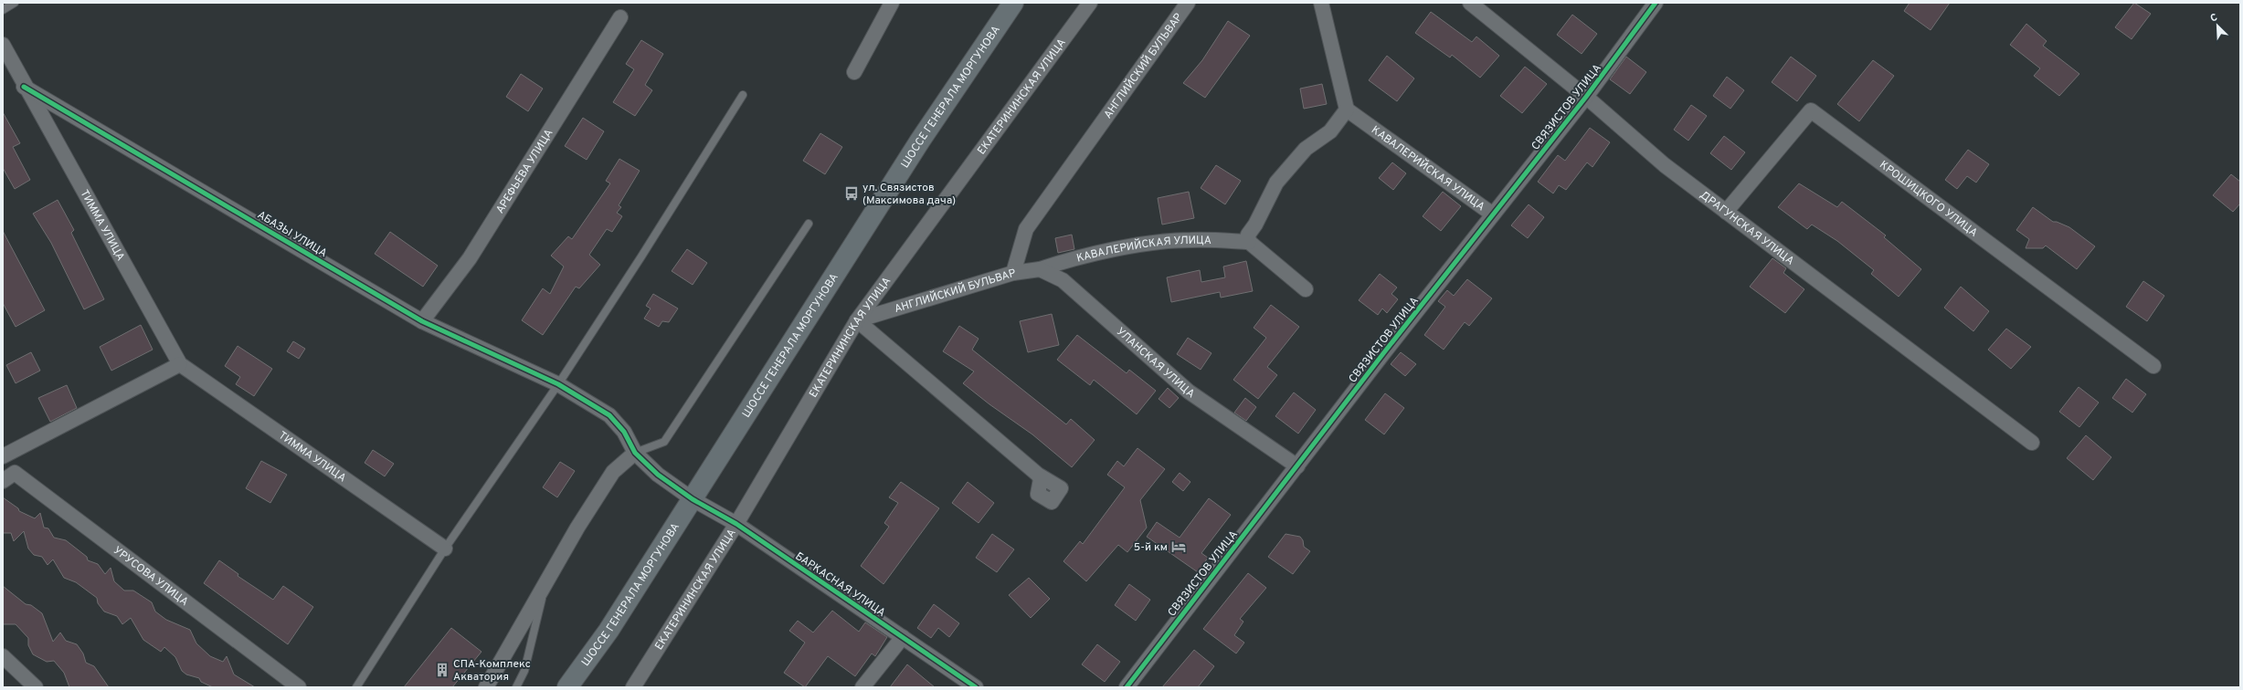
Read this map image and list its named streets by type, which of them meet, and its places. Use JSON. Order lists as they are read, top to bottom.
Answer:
{
  "streets": {
    "main road": ["ШОССЕ ГЕНЕРАЛА МОРГУНОВА"],
    "street": [
      "АНГЛИЙСКИЙ БУЛЬВАР",
      "ЕКАТЕРИНИНСКАЯ УЛИЦА",
      "СВЯЗИСТОВ УЛИЦА",
      "КАВАЛЕРИЙСКАЯ УЛИЦА",
      "АРЕФЬЕВА УЛИЦА",
      "КРОШИЦКОГО УЛИЦА",
      "ТИММА УЛИЦА",
      "ДРАГУНСКАЯ УЛИЦА",
      "АБАЗЫ УЛИЦА",
      "УЛАНСКАЯ УЛИЦА",
      "УРУСОВА УЛИЦА",
      "БАРКАСНАЯ УЛИЦА"
    ]
  },
  "crossings": [
    ["АНГЛИЙСКИЙ БУЛЬВАР", "ЕКАТЕРИНИНСКАЯ УЛИЦА"],
    ["АНГЛИЙСКИЙ БУЛЬВАР", "УЛАНСКАЯ УЛИЦА"],
    ["ЕКАТЕРИНИНСКАЯ УЛИЦА", "БАРКАСНАЯ УЛИЦА"],
    ["ШОССЕ ГЕНЕРАЛА МОРГУНОВА", "БАРКАСНАЯ УЛИЦА"],
    ["СВЯЗИСТОВ УЛИЦА", "КАВАЛЕРИЙСКАЯ УЛИЦА"],
    ["СВЯЗИСТОВ УЛИЦА", "ДРАГУНСКАЯ УЛИЦА"],
    ["СВЯЗИСТОВ УЛИЦА", "УЛАНСКАЯ УЛИЦА"],
    ["КАВАЛЕРИЙСКАЯ УЛИЦА", "УЛАНСКАЯ УЛИЦА"],
    ["АРЕФЬЕВА УЛИЦА", "АБАЗЫ УЛИЦА"],
    ["КРОШИЦКОГО УЛИЦА", "ДРАГУНСКАЯ УЛИЦА"],
    ["ТИММА УЛИЦА", "АБАЗЫ УЛИЦА"],
    ["АБАЗЫ УЛИЦА", "БАРКАСНАЯ УЛИЦА"]
  ],
  "places": {
    "bus stop": ["ул. Связистов (Максимова дача)"],
    "hotel": ["5-й км"],
    "building": ["СПА-Комплекс Акватория"]
  },
  "north": "top left"
}
